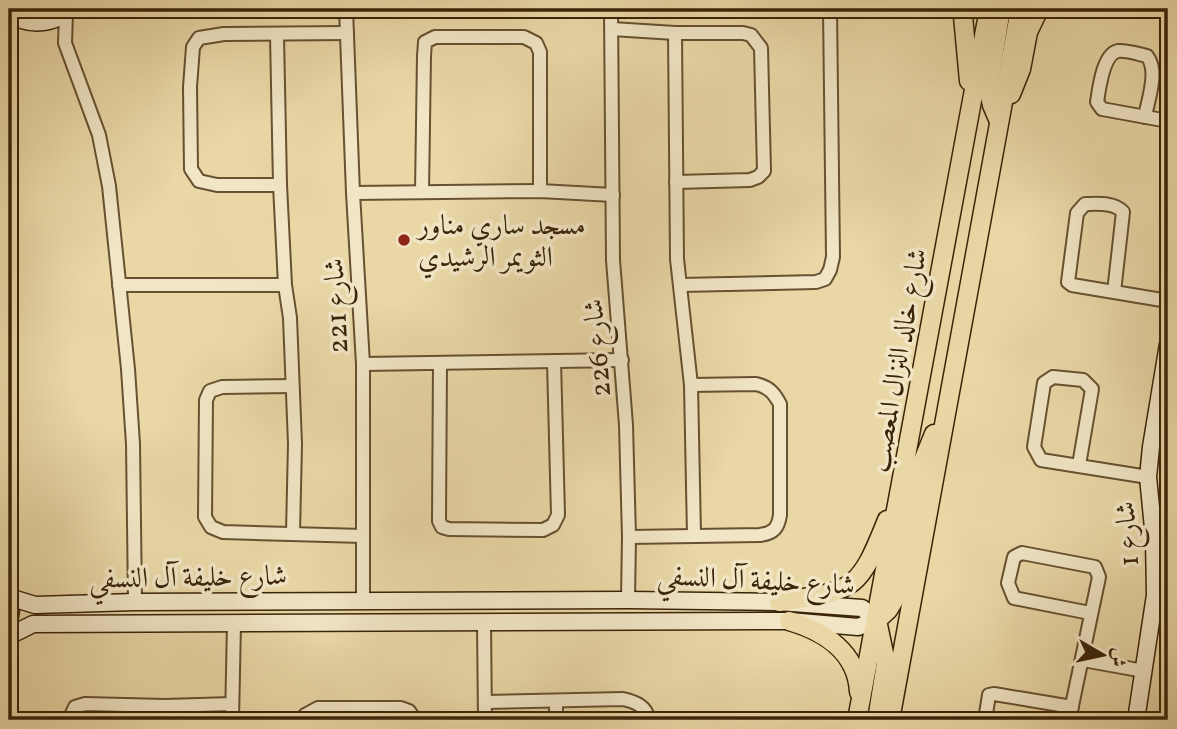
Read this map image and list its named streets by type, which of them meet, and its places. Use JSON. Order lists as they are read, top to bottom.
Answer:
{
  "streets": {
    "main road": ["شارع خالد النزال المعصب"],
    "street": [
      "شارع 221",
      "شارع 226",
      "شارع 1",
      "شارع خليفة آل النسفي"
    ]
  },
  "crossings": [
    ["شارع 221", "شارع خليفة آل النسفي"],
    ["شارع 226", "شارع خليفة آل النسفي"],
    ["شارع خالد النزال المعصب", "شارع خليفة آل النسفي"]
  ],
  "places": ["مسجد ساري مناور الثويمر الرشيدي"],
  "north": "right"
}
